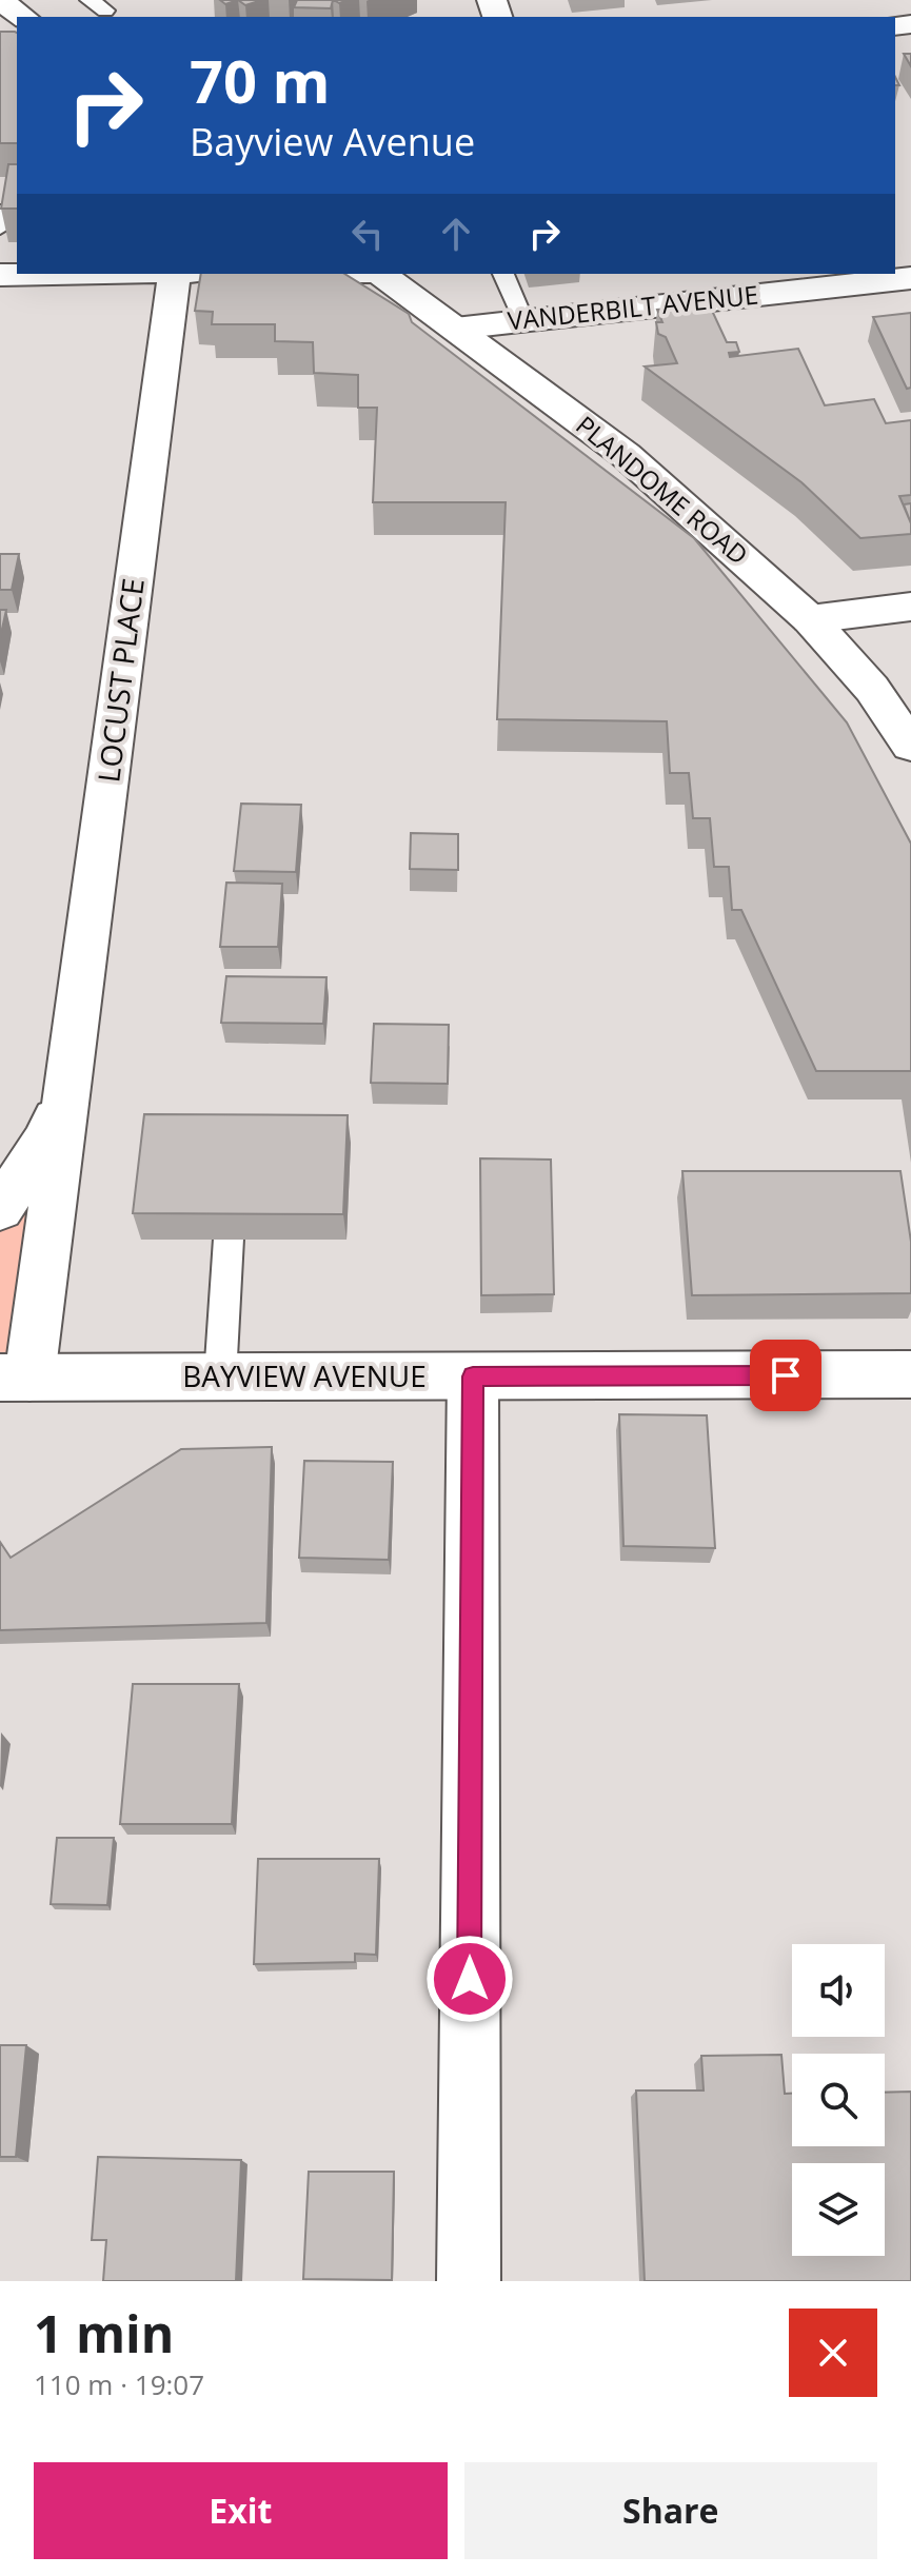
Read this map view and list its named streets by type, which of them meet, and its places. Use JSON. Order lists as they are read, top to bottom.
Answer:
{
  "streets": {
    "street": [
      "VANDERBILT AVENUE",
      "PLANDOME ROAD",
      "LOCUST PLACE",
      "BAYVIEW AVENUE"
    ]
  },
  "crossings": [
    ["VANDERBILT AVENUE", "PLANDOME ROAD"],
    ["LOCUST PLACE", "BAYVIEW AVENUE"]
  ],
  "page": {
    "turn": ["70 m", "Bayview Avenue"],
    "heading": ["1 min", "110 m · 19:07"],
    "buttons": ["Exit", "Share"]
  }
}
